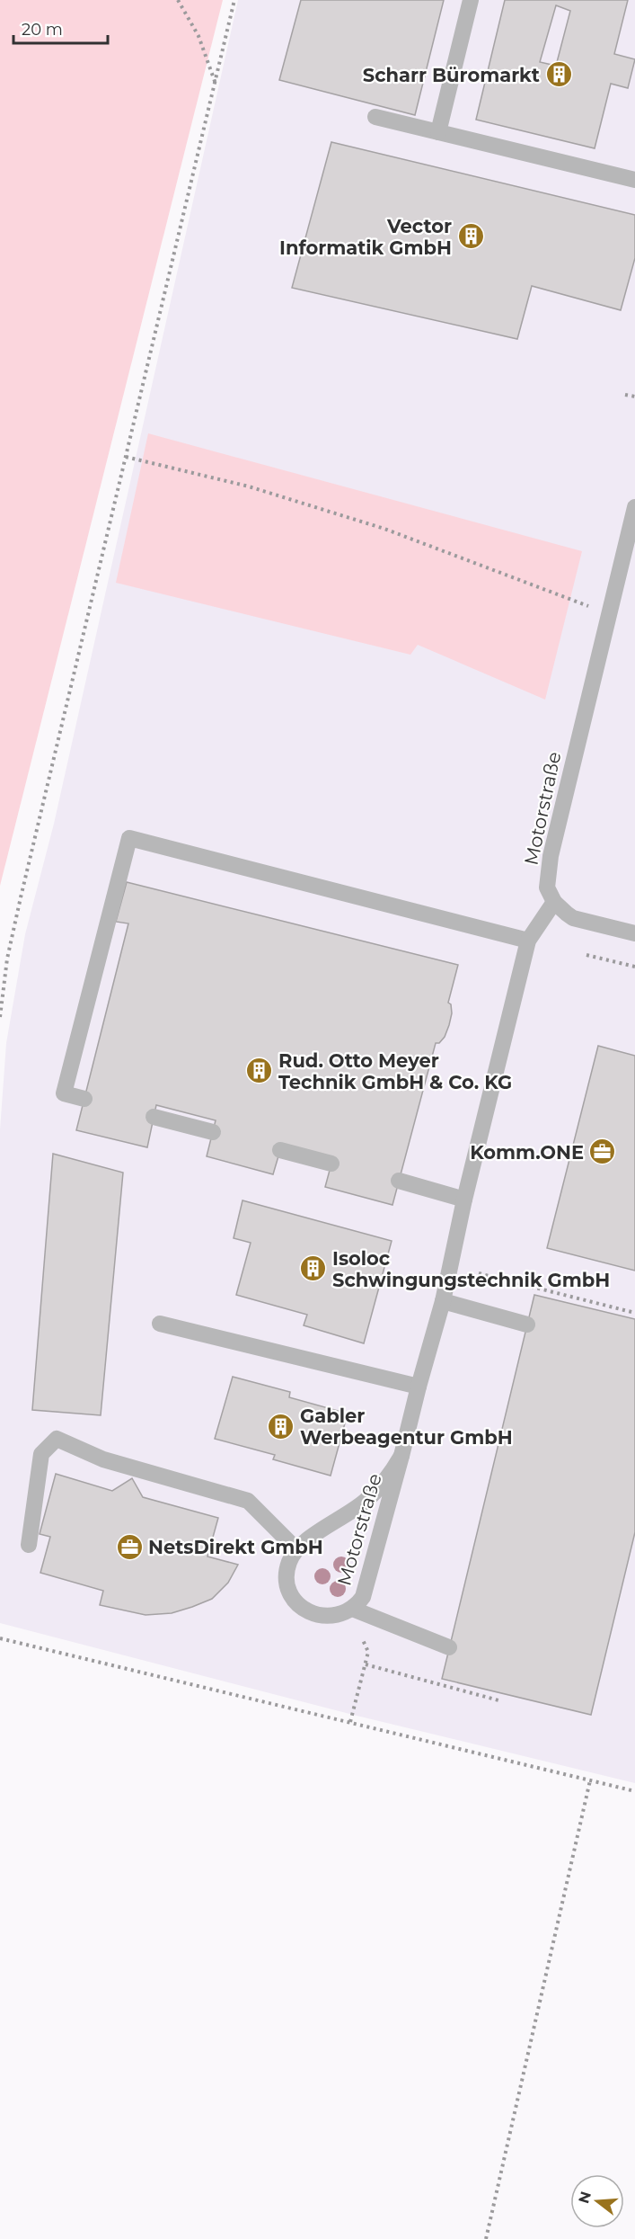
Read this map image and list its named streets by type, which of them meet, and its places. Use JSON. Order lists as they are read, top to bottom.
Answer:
{
  "streets": {
    "street": ["Motorstraße"]
  },
  "places": {
    "building": [
      "Scharr Büromarkt",
      "Vector Informatik GmbH",
      "Rud. Otto Meyer Technik GmbH & Co. KG",
      "Isoloc Schwingungstechnik GmbH",
      "Gabler Werbeagentur GmbH"
    ],
    "office": ["Komm.ONE", "NetsDirekt GmbH"]
  },
  "scale_bar": "20 m",
  "north": "left"
}
